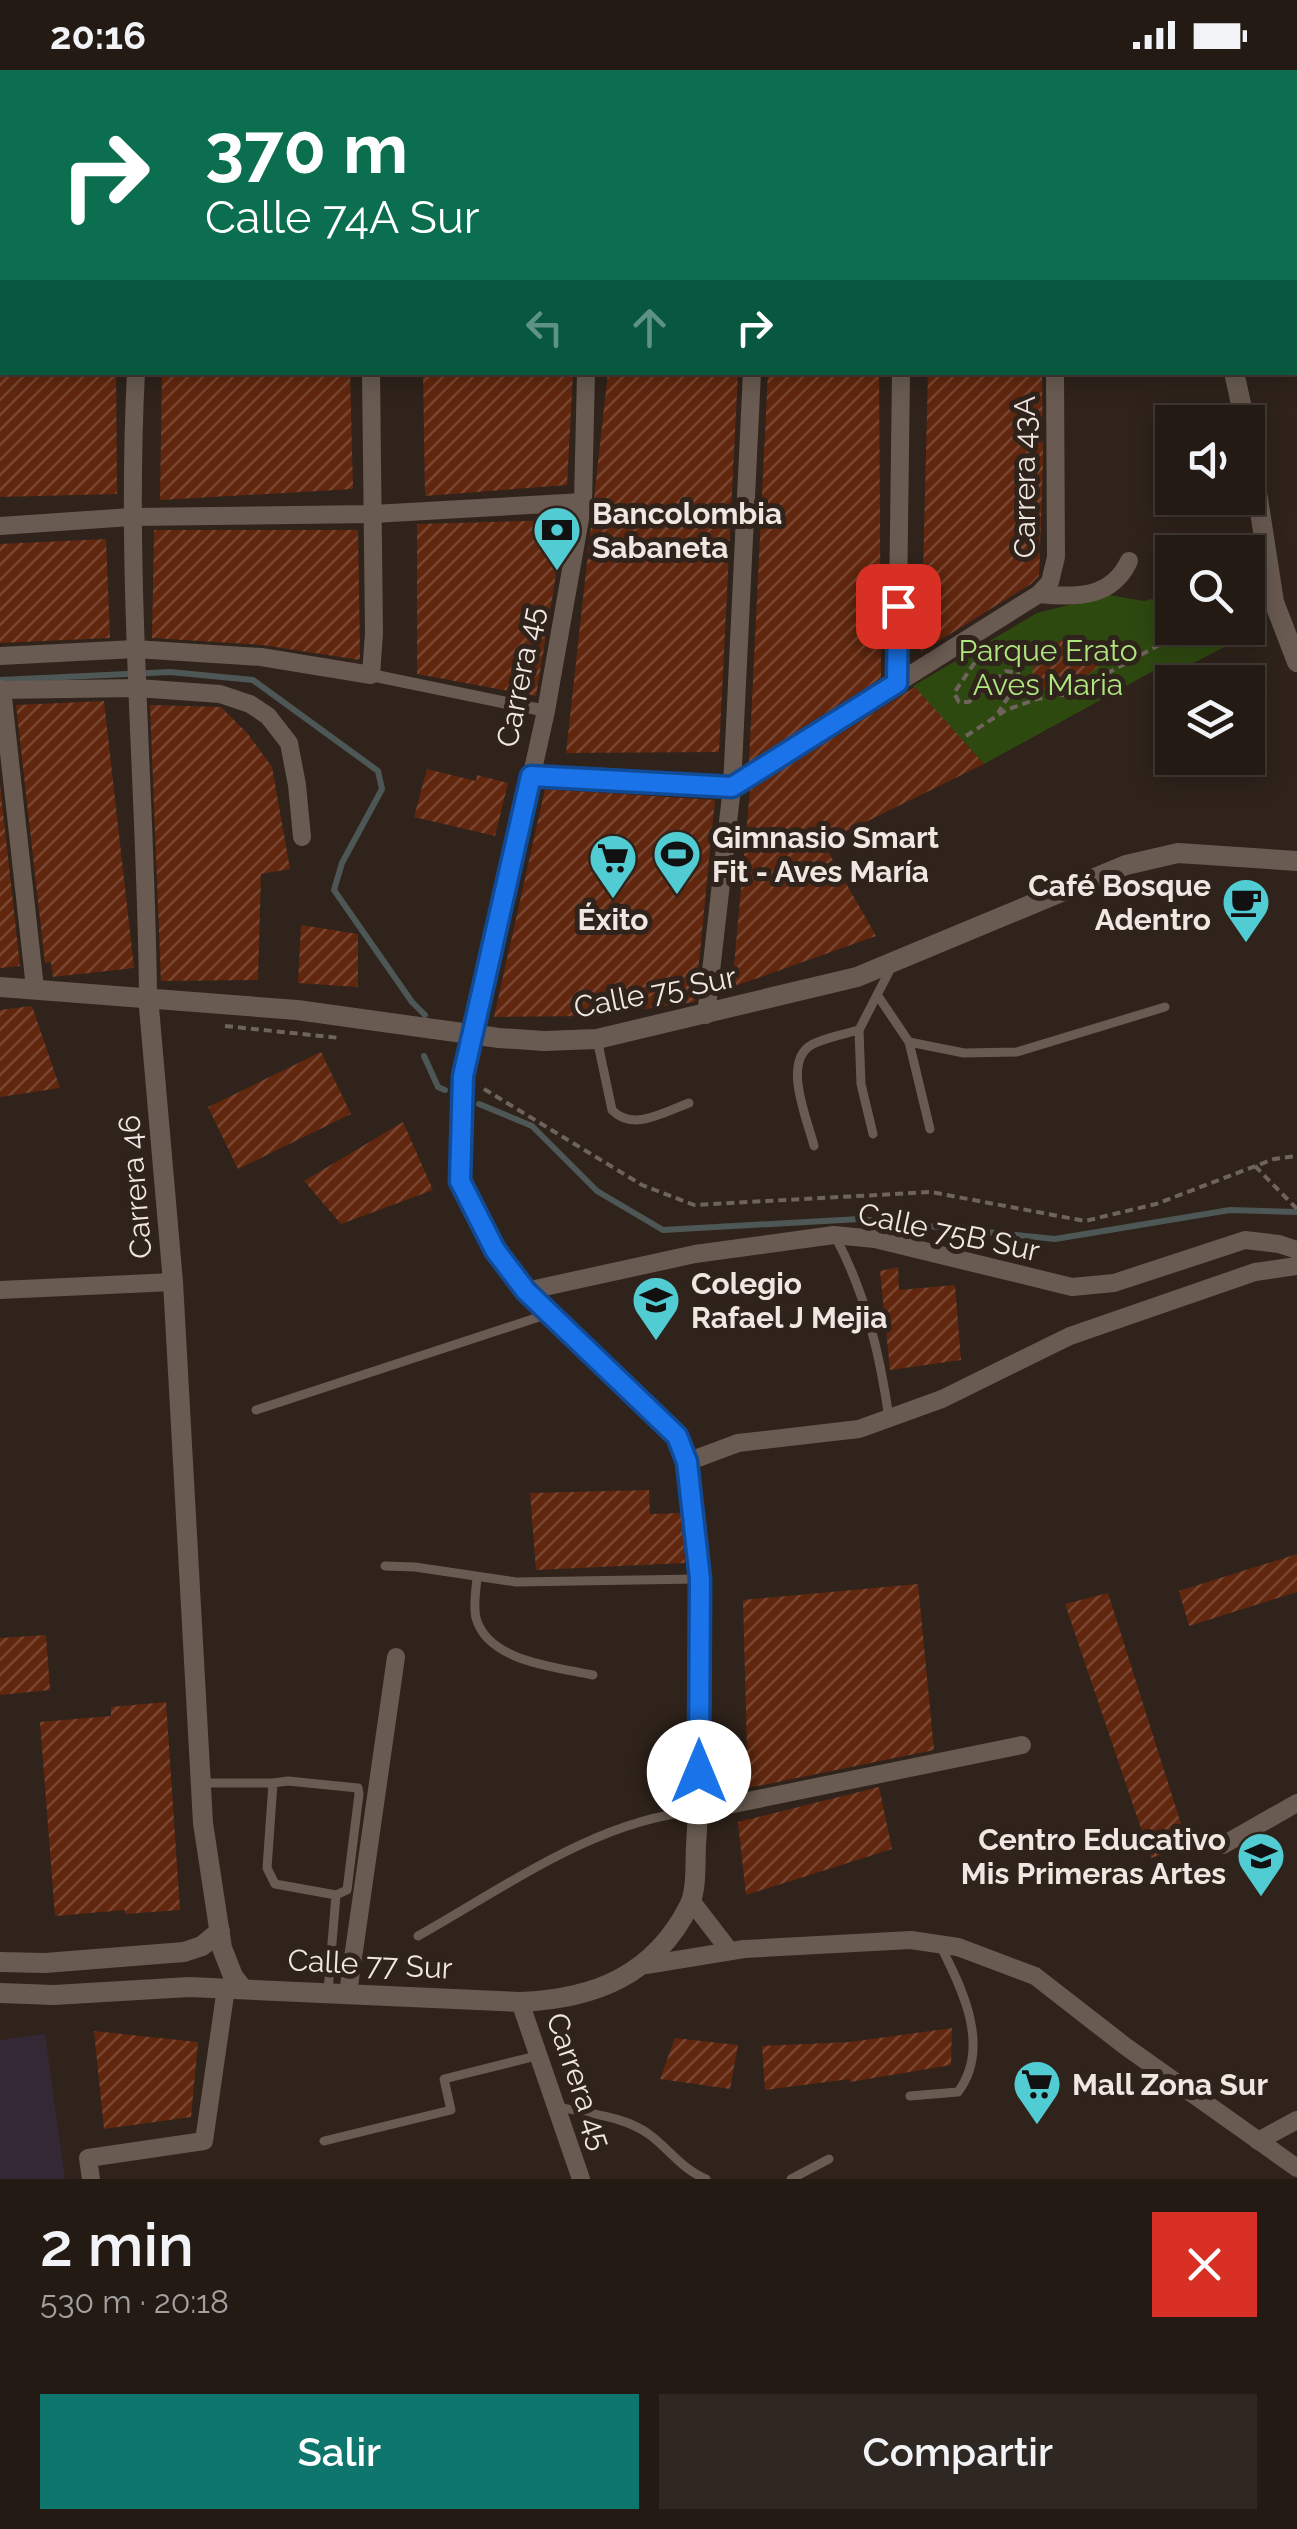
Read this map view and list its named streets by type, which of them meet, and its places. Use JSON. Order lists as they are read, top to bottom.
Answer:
{
  "streets": {
    "street": [
      "Carrera 43A",
      "Carrera 45",
      "Calle 75 Sur",
      "Carrera 46",
      "Calle 75B Sur",
      "Calle 77 Sur"
    ]
  },
  "crossings": [
    ["Carrera 45", "Calle 75 Sur"],
    ["Carrera 45", "Calle 75B Sur"],
    ["Carrera 45", "Calle 77 Sur"],
    ["Calle 75 Sur", "Carrera 46"],
    ["Carrera 46", "Calle 77 Sur"]
  ],
  "parks": ["Parque Erato Aves Maria"],
  "places": {
    "bank": ["Bancolombia Sabaneta"],
    "sports": ["Gimnasio Smart Fit - Aves María"],
    "supermarket": ["Éxito", "Mall Zona Sur"],
    "cafe": ["Café Bosque Adentro"],
    "school or university": ["Colegio Rafael J Mejia", "Centro Educativo Mis Primeras Artes"]
  },
  "page": {
    "status": "20:16",
    "turn": ["370 m", "Calle 74A Sur"],
    "heading": ["2 min", "530 m · 20:18"],
    "buttons": ["Salir", "Compartir"]
  }
}
